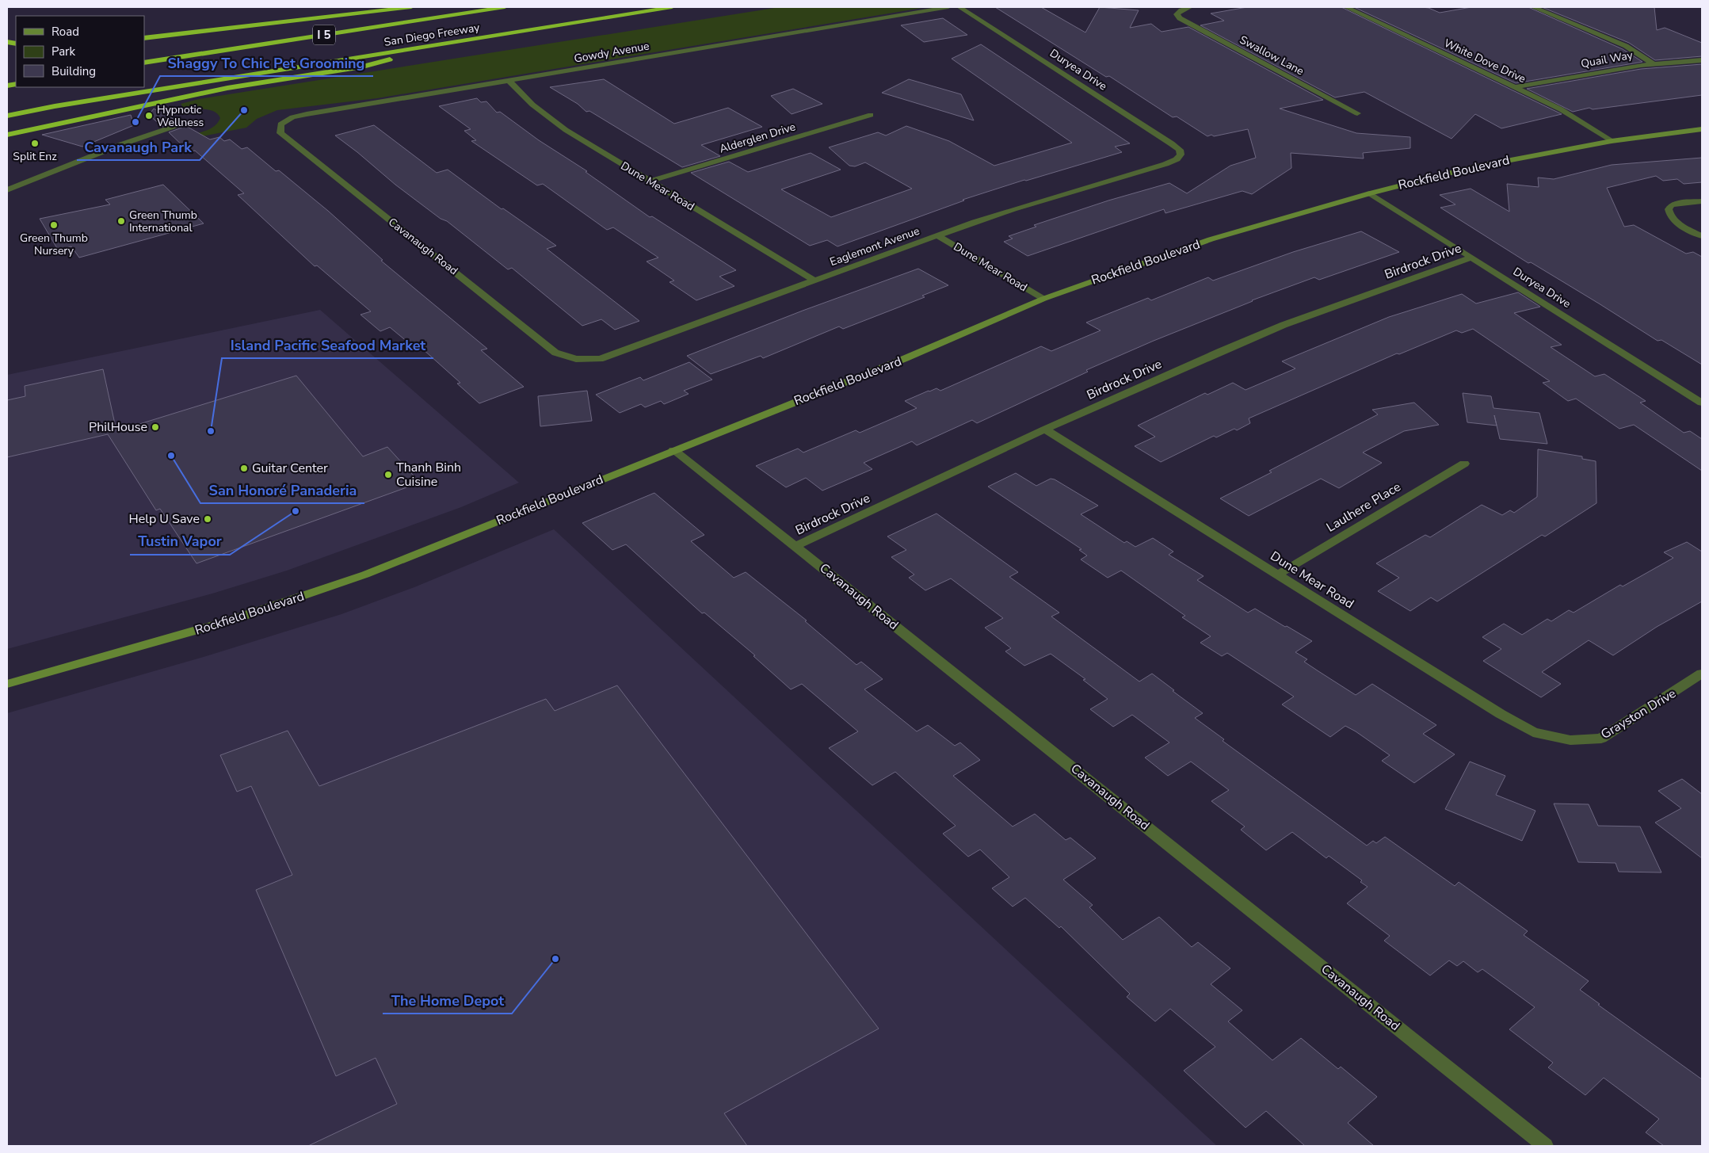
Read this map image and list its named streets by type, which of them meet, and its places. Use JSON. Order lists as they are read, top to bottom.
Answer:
{
  "streets": {
    "highway": ["I 5", "San Diego Freeway"],
    "main road": ["Rockfield Boulevard"],
    "street": [
      "Gowdy Avenue",
      "Swallow Lane",
      "Quail Way",
      "White Dove Drive",
      "Duryea Drive",
      "Alderglen Drive",
      "Dune Mear Road",
      "Cavanaugh Road",
      "Eaglemont Avenue",
      "Birdrock Drive",
      "Laulhere Place",
      "Grayston Drive"
    ]
  },
  "crossings": [
    ["Gowdy Avenue", "Dune Mear Road"],
    ["Gowdy Avenue", "Cavanaugh Road"],
    ["Quail Way", "White Dove Drive"],
    ["White Dove Drive", "Rockfield Boulevard"],
    ["Duryea Drive", "Rockfield Boulevard"],
    ["Duryea Drive", "Eaglemont Avenue"],
    ["Duryea Drive", "Birdrock Drive"],
    ["Alderglen Drive", "Dune Mear Road"],
    ["Rockfield Boulevard", "Dune Mear Road"],
    ["Rockfield Boulevard", "Cavanaugh Road"],
    ["Dune Mear Road", "Eaglemont Avenue"],
    ["Dune Mear Road", "Birdrock Drive"],
    ["Dune Mear Road", "Laulhere Place"],
    ["Dune Mear Road", "Grayston Drive"],
    ["Cavanaugh Road", "Eaglemont Avenue"],
    ["Cavanaugh Road", "Birdrock Drive"]
  ],
  "places": [
    "Cavanaugh Park",
    "Hypnotic Wellness",
    "Shaggy To Chic Pet Grooming",
    "Split Enz",
    "Green Thumb International",
    "Green Thumb Nursery",
    "PhilHouse",
    "Island Pacific Seafood Market",
    "San Honoré Panaderia",
    "Guitar Center",
    "Thanh Binh Cuisine",
    "Tustin Vapor",
    "Help U Save",
    "The Home Depot"
  ],
  "legend": ["Road", "Park", "Building"]
}
